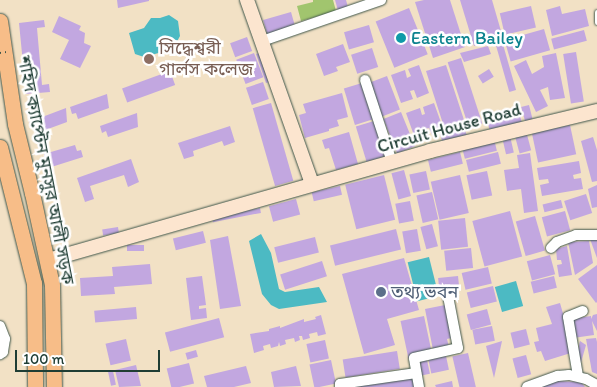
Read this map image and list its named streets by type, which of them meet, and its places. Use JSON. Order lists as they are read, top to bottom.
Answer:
{
  "streets": {
    "main road": ["শহিদ ক্যাপ্টেন মুনসুর আলী সড়ক"],
    "street": ["Circuit House Road"]
  },
  "crossings": [
    ["Circuit House Road", "শহিদ ক্যাপ্টেন মুনসুর আলী সড়ক"]
  ],
  "places": ["Eastern Bailey", "সিদ্ধেশ্বরী গার্লস কলেজ", "তথ্য ভবন"],
  "scale_bar": "100 m"
}
